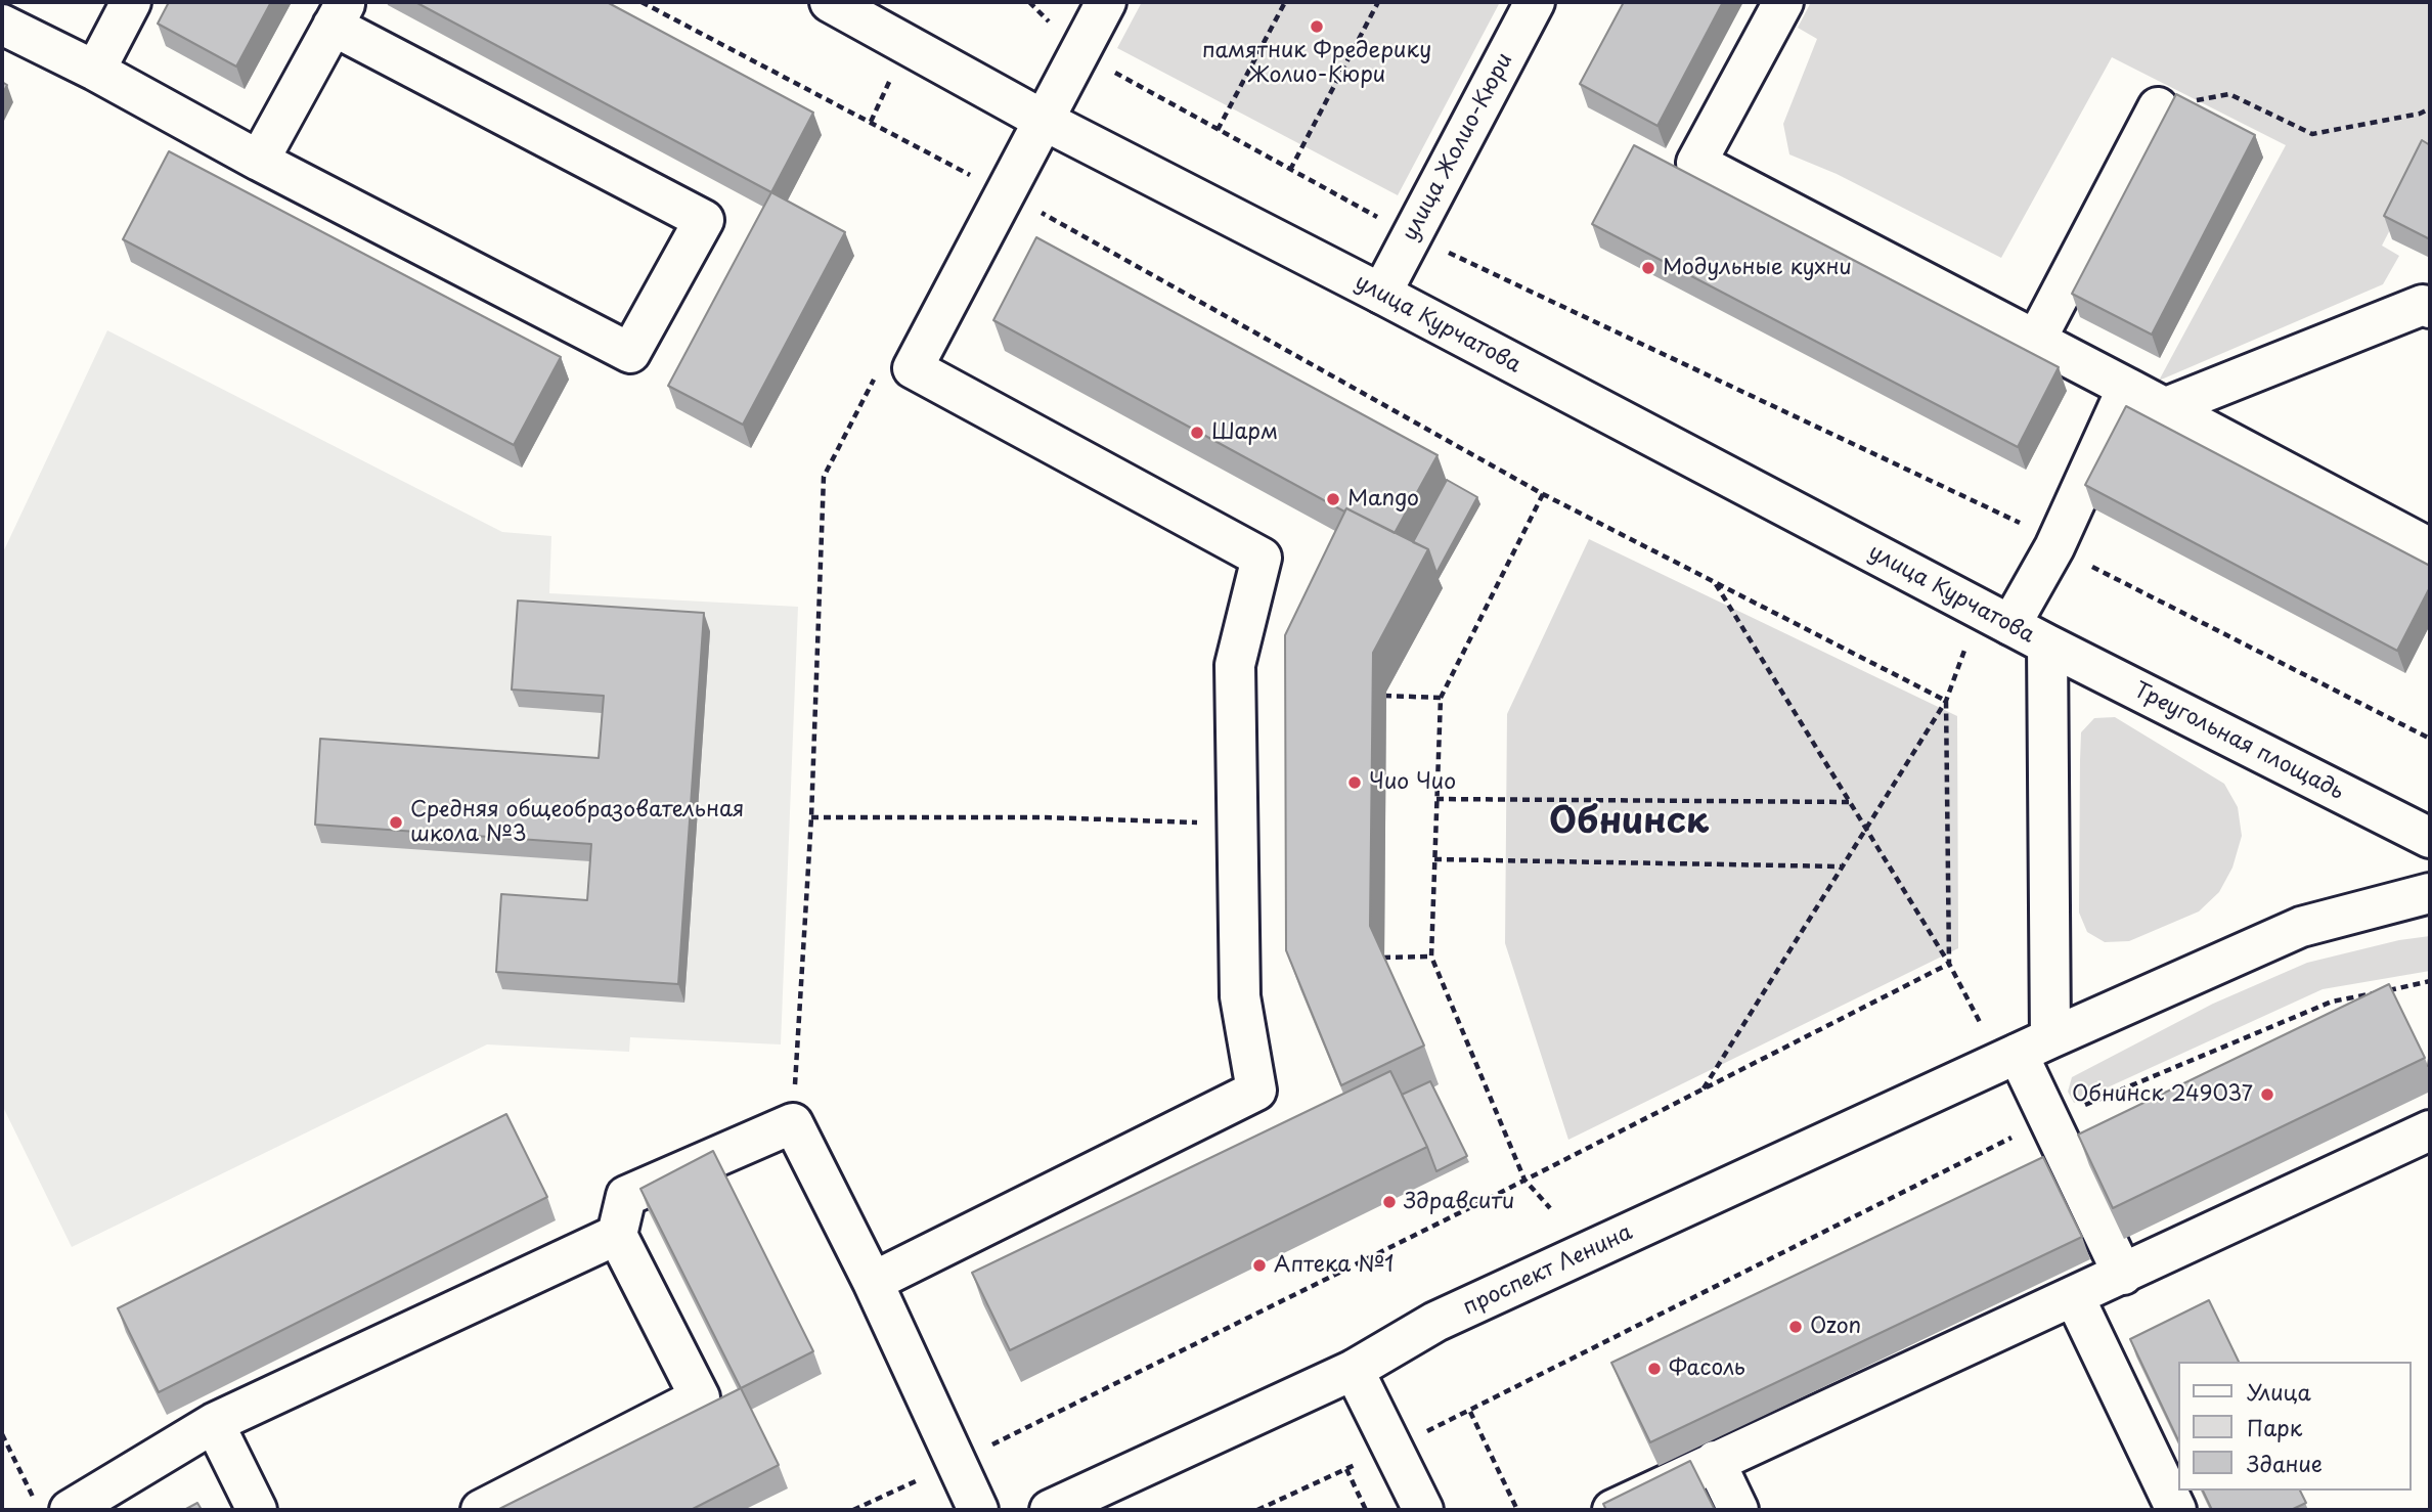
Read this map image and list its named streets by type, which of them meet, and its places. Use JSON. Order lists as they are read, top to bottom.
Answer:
{
  "streets": {
    "main road": [
      "улица Жолио-Кюри",
      "улица Курчатова",
      "Треугольная площадь",
      "проспект Ленина"
    ]
  },
  "crossings": [
    ["улица Жолио-Кюри", "улица Курчатова"],
    ["улица Курчатова", "Треугольная площадь"]
  ],
  "districts": ["Обнинск"],
  "places": [
    "памятник Фредерику Жолио-Кюри",
    "Модульные кухни",
    "Шарм",
    "Mango",
    "Чио Чио",
    "Средняя общеобразовательная школа №3",
    "Обнинск 249037",
    "Здравсити",
    "Аптека №1",
    "Ozon",
    "Фасоль"
  ],
  "legend": ["Улица", "Парк", "Здание"]
}
